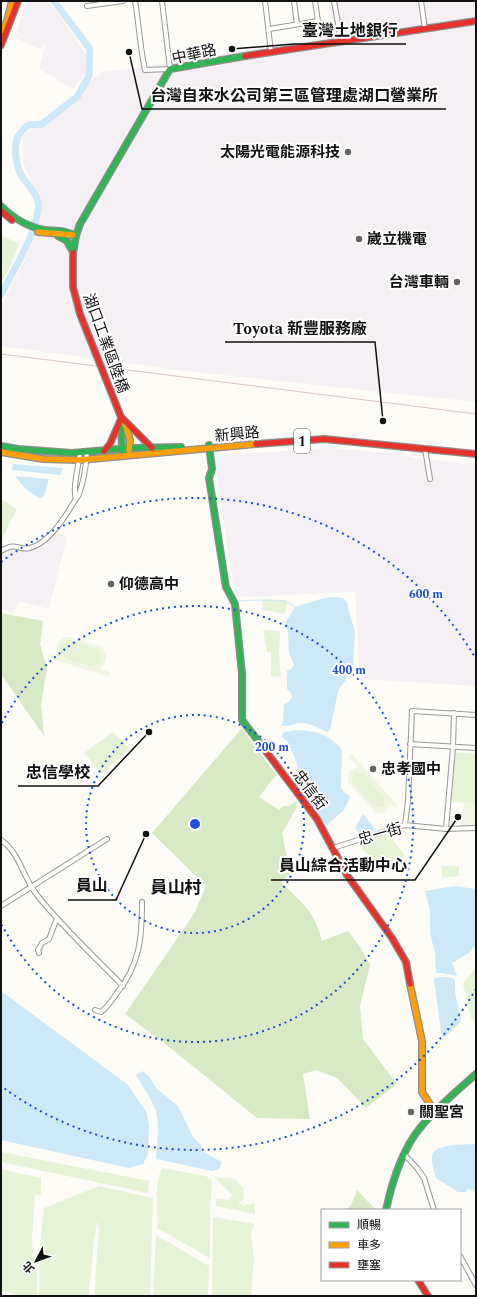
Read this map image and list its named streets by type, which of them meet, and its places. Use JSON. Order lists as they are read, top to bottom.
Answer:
{
  "streets": {
    "street": [
      "中華路",
      "湖口工業區陸橋",
      "新興路",
      "1",
      "忠信街",
      "忠一街"
    ]
  },
  "crossings": [
    ["中華路", "湖口工業區陸橋"],
    ["新興路", "忠信街"],
    ["忠信街", "忠一街"]
  ],
  "districts": ["員山村"],
  "places": [
    "臺灣土地銀行",
    "台灣自來水公司第三區管理處湖口營業所",
    "太陽光電能源科技",
    "崴立機電",
    "台灣車輛",
    "Toyota 新豐服務廠",
    "仰德高中",
    "忠信學校",
    "忠孝國中",
    "員山綜合活動中心",
    "員山",
    "關聖宮"
  ],
  "legend": ["順暢", "車多", "壅塞"],
  "north": "bottom left",
  "rings": ["600 m", "400 m", "200 m"]
}
